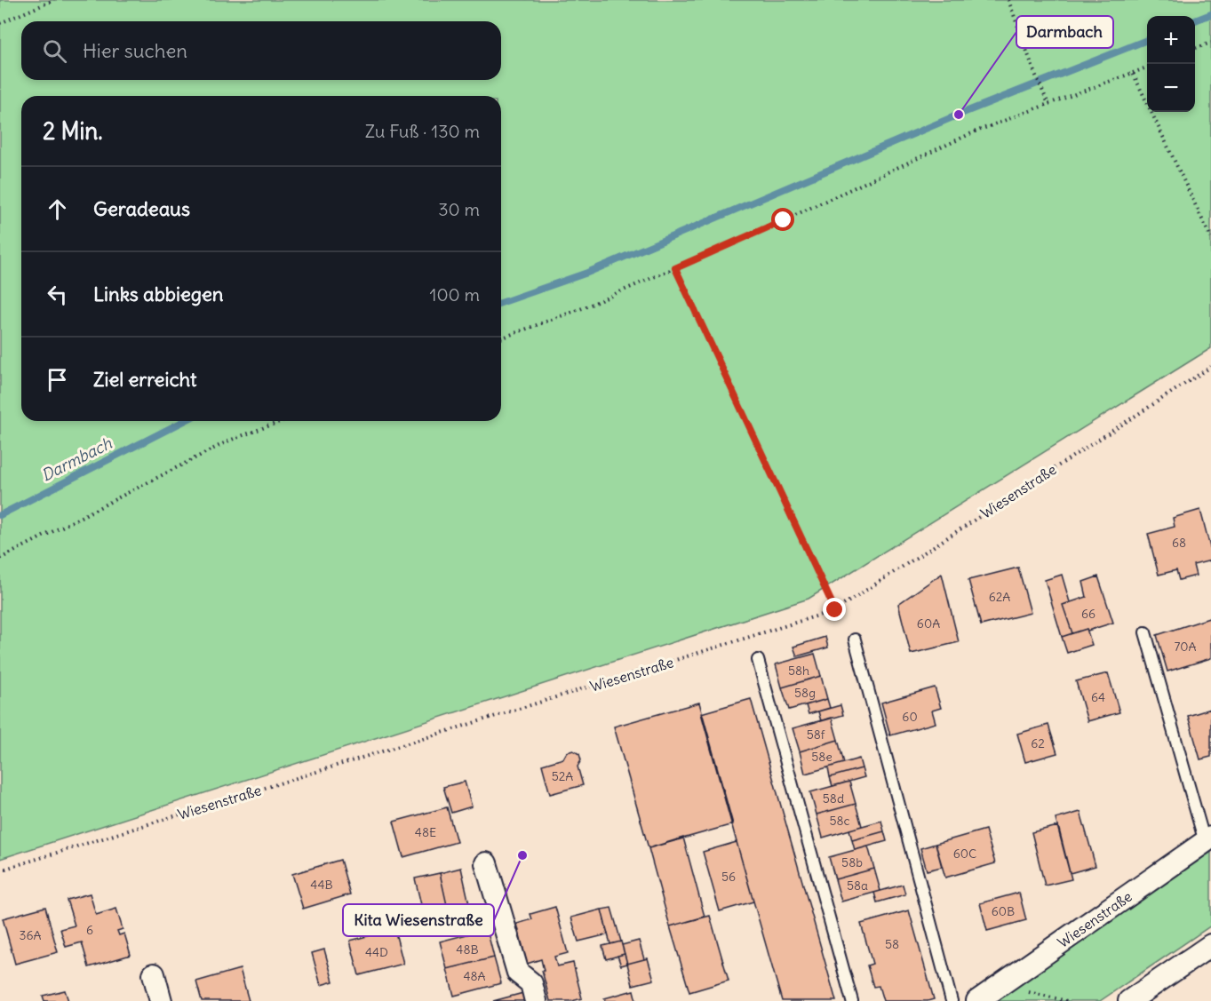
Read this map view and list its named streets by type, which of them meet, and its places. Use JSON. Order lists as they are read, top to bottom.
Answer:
{
  "streets": {
    "street": ["Wiesenstraße"]
  },
  "water": ["Darmbach"],
  "places": ["Darmbach", "Kita Wiesenstraße"],
  "house_numbers": [
    "68",
    "62A",
    "66",
    "60A",
    "70A",
    "58h",
    "58g",
    "64",
    "60",
    "58f",
    "62",
    "58e",
    "52A",
    "58d",
    "58c",
    "48E",
    "60C",
    "58b",
    "56",
    "44B",
    "58a",
    "60B",
    "6",
    "36A",
    "58",
    "48B",
    "44D",
    "48A"
  ],
  "page": {
    "map_buttons": ["+", "−"],
    "search": "Hier suchen",
    "heading": ["2 Min.", "Zu Fuß · 130 m"],
    "list": [
      ["Geradeaus", "30 m"],
      ["Links abbiegen", "100 m"],
      "Ziel erreicht"
    ]
  }
}
